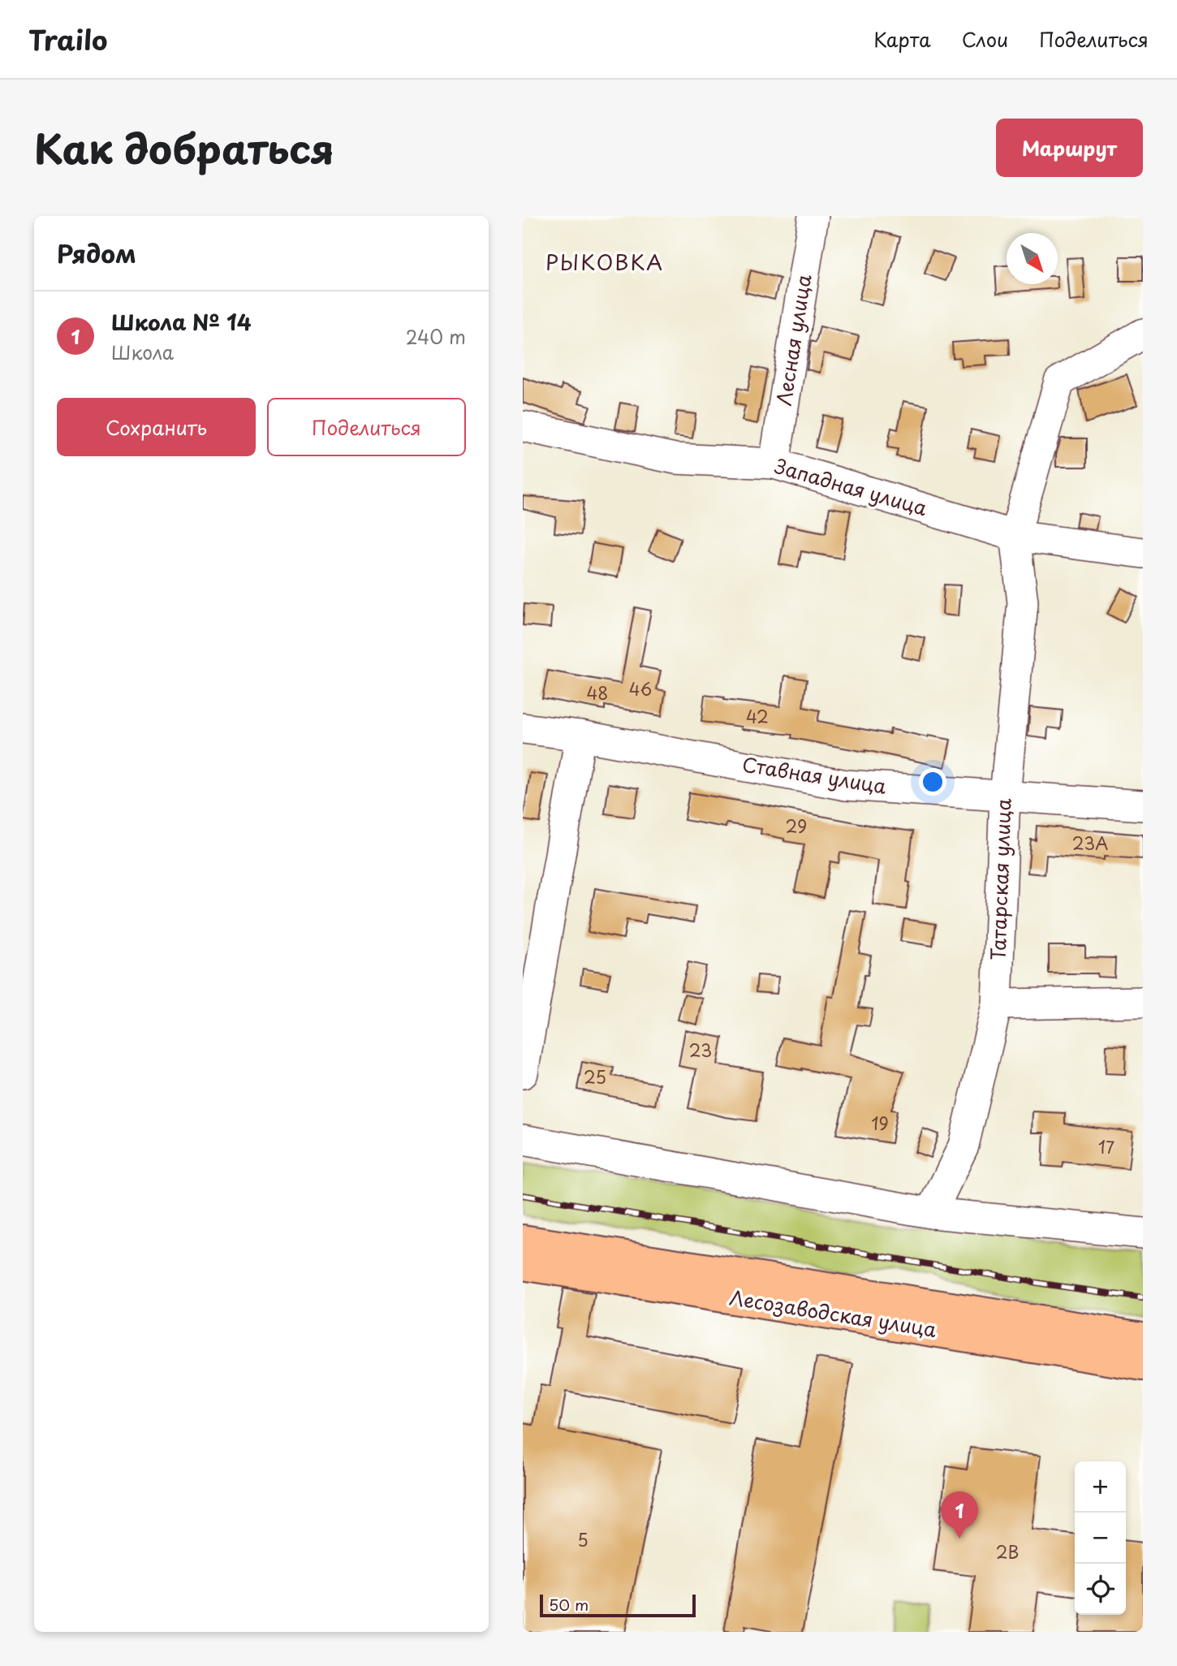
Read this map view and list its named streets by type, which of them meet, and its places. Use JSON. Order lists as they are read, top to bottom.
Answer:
{
  "streets": {
    "main road": ["Лесозаводская улица"],
    "street": [
      "Лесная улица",
      "Западная улица",
      "Ставная улица",
      "Татарская улица"
    ]
  },
  "crossings": [
    ["Лесная улица", "Западная улица"],
    ["Западная улица", "Татарская улица"],
    ["Ставная улица", "Татарская улица"]
  ],
  "districts": ["РЫКОВКА"],
  "house_numbers": [
    "46",
    "48",
    "42",
    "29",
    "23А",
    "23",
    "25",
    "19",
    "17",
    "5",
    "2В"
  ],
  "scale_bar": "50 m",
  "north": "bottom right",
  "page": {
    "header": "Trailo",
    "nav": ["Карта", "Слои", "Поделиться"],
    "title": "Как добраться",
    "buttons": [
      "Маршрут",
      ["Сохранить", "Поделиться"]
    ],
    "heading": "Рядом",
    "list": [
      {
        "mark": "1",
        "name": "Школа № 14",
        "note": "Школа",
        "value": "240 m"
      }
    ],
    "map_buttons": ["+", "−"],
    "pins": "1",
    "scale": "50 m"
  }
}
